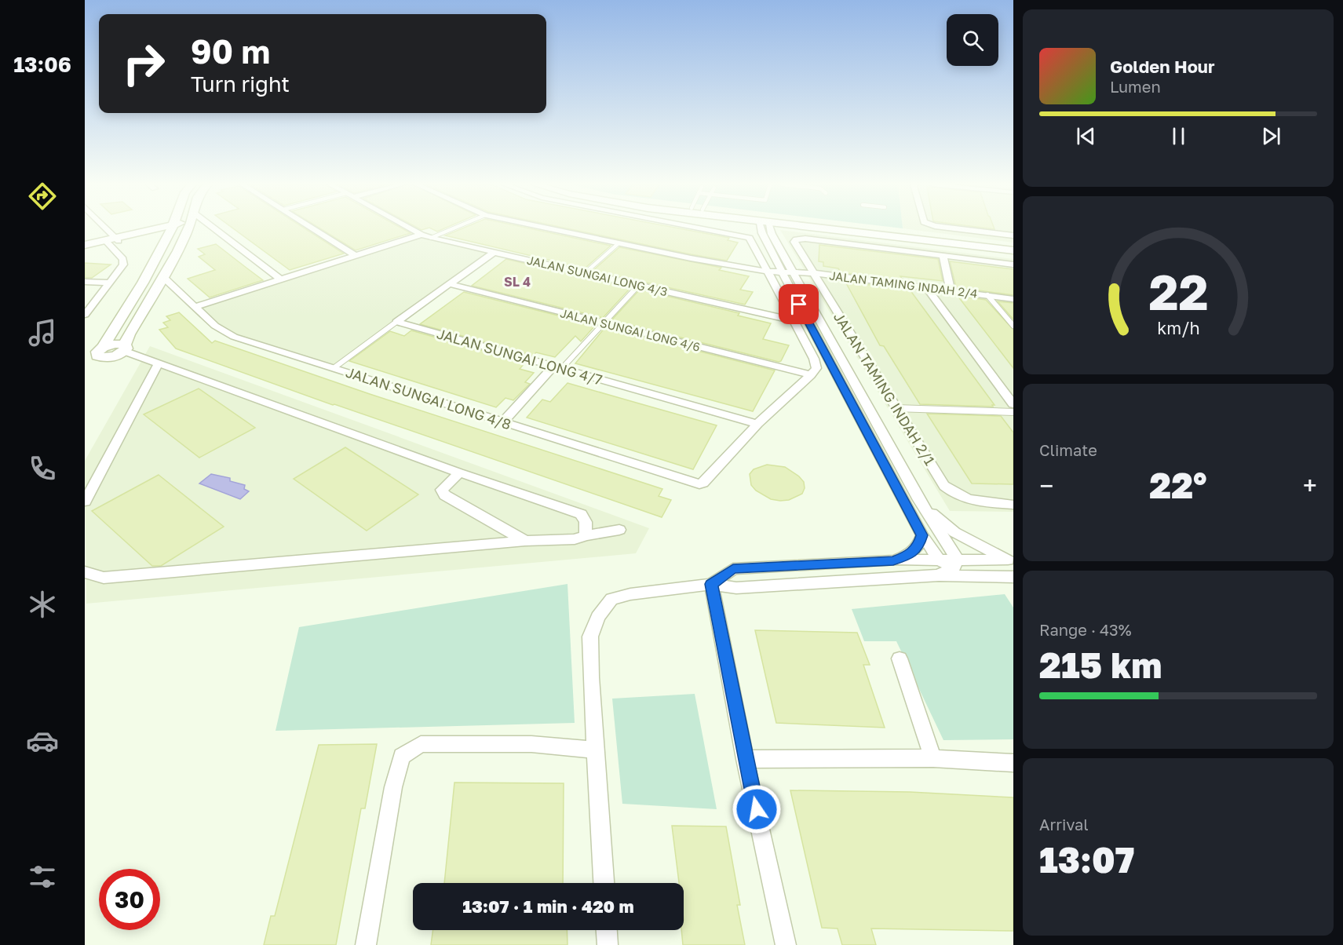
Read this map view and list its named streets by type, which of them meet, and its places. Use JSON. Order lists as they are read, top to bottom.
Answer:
{
  "streets": {
    "street": [
      "JALAN SUNGAI LONG 4/3",
      "JALAN TAMING INDAH 2/4",
      "JALAN SUNGAI LONG 4/6",
      "JALAN SUNGAI LONG 4/7",
      "JALAN TAMING INDAH 2/1",
      "JALAN SUNGAI LONG 4/8"
    ]
  },
  "crossings": [
    ["JALAN TAMING INDAH 2/4", "JALAN TAMING INDAH 2/1"],
    ["JALAN SUNGAI LONG 4/7", "JALAN SUNGAI LONG 4/8"]
  ],
  "districts": ["SL 4"],
  "page": {
    "tabs": "13:06",
    "turn": ["90 m", "Turn right"],
    "song": ["Golden Hour", "Lumen"],
    "tile": [
      "Climate",
      ["Range · 43%", "215 km"],
      ["Arrival", "13:07"]
    ],
    "heat": ["−", "22°", "+"],
    "limit": "30",
    "trip": "13:07 · 1 min · 420 m",
    "gauge": ["22", "km/h"]
  }
}
